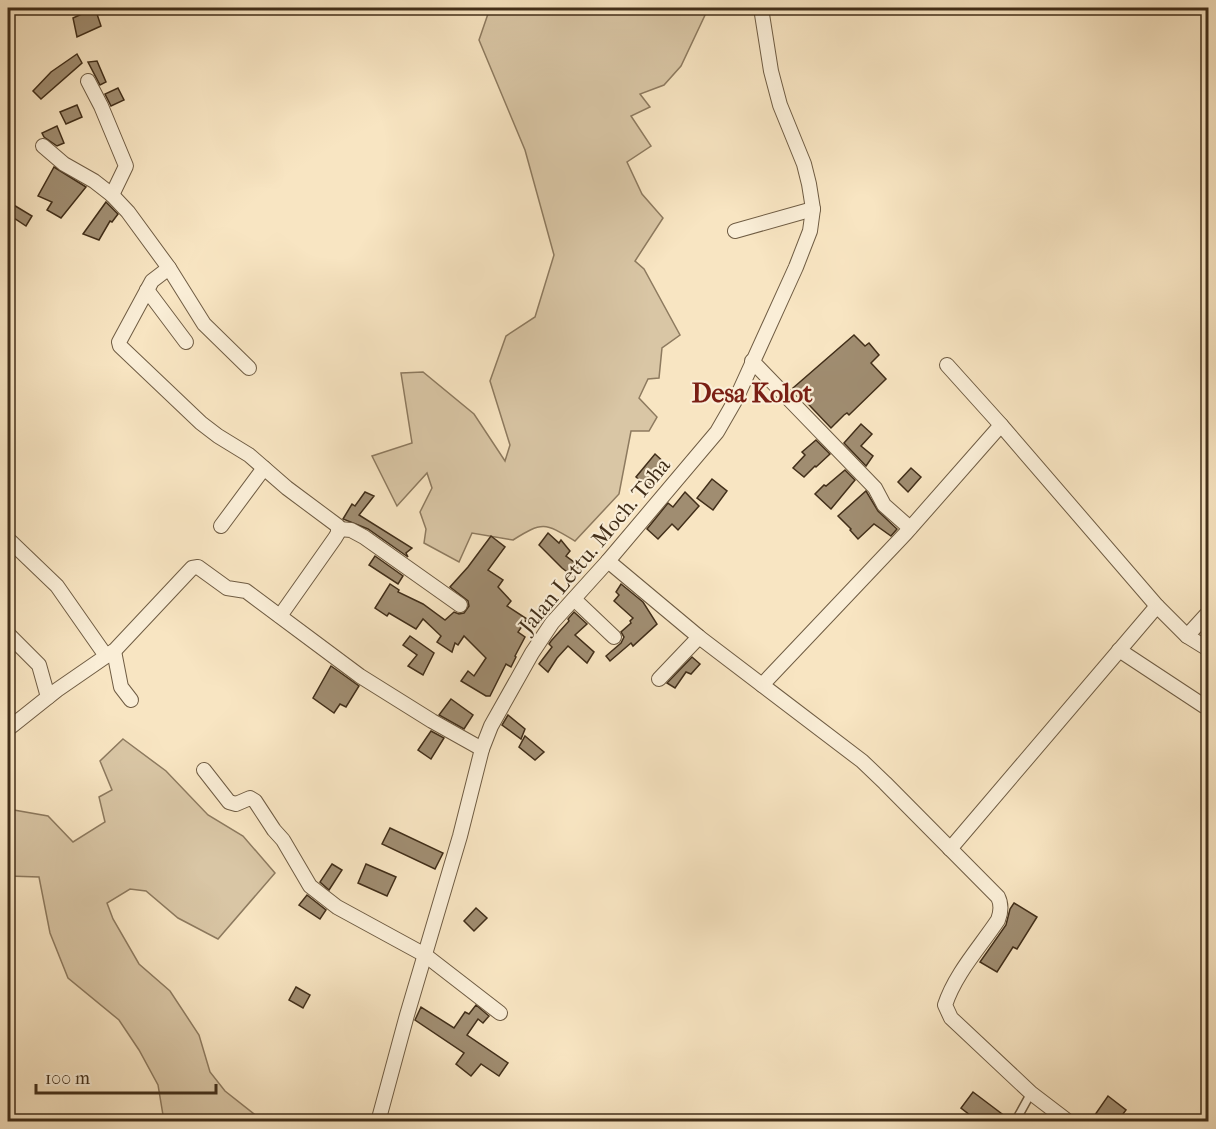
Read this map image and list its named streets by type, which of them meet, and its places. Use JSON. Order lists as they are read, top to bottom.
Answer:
{
  "streets": {
    "street": ["Jalan Lettu. Moch. Toha"]
  },
  "districts": ["Desa Kolot"],
  "scale_bar": "100 m"
}
